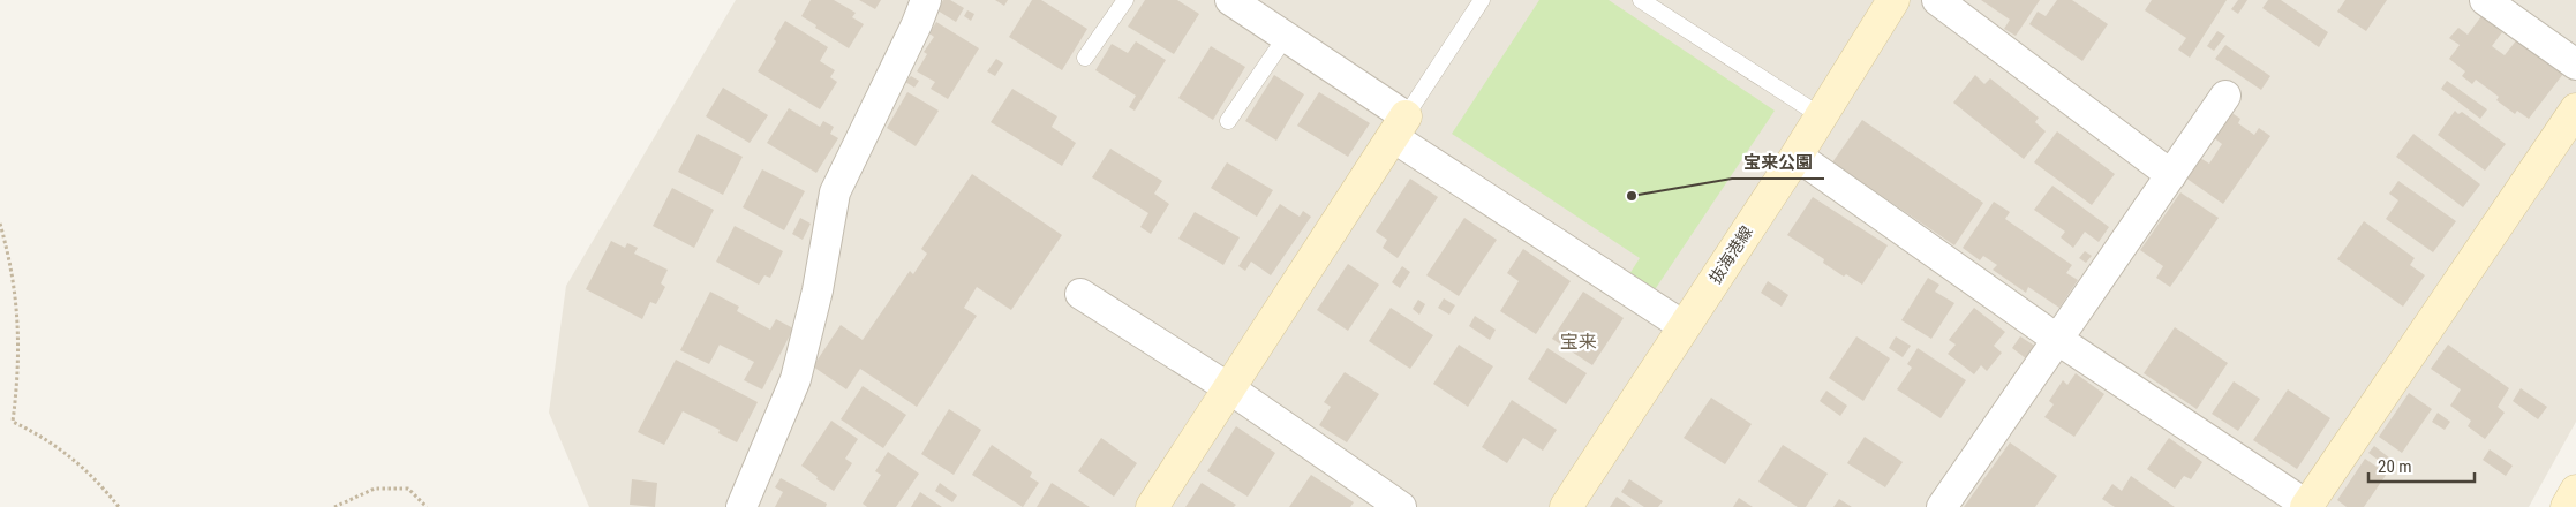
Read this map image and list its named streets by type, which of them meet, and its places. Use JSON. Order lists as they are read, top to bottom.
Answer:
{
  "streets": {
    "street": ["抜海港線"]
  },
  "districts": ["宝来"],
  "places": ["宝来公園"],
  "scale_bar": "20 m"
}
